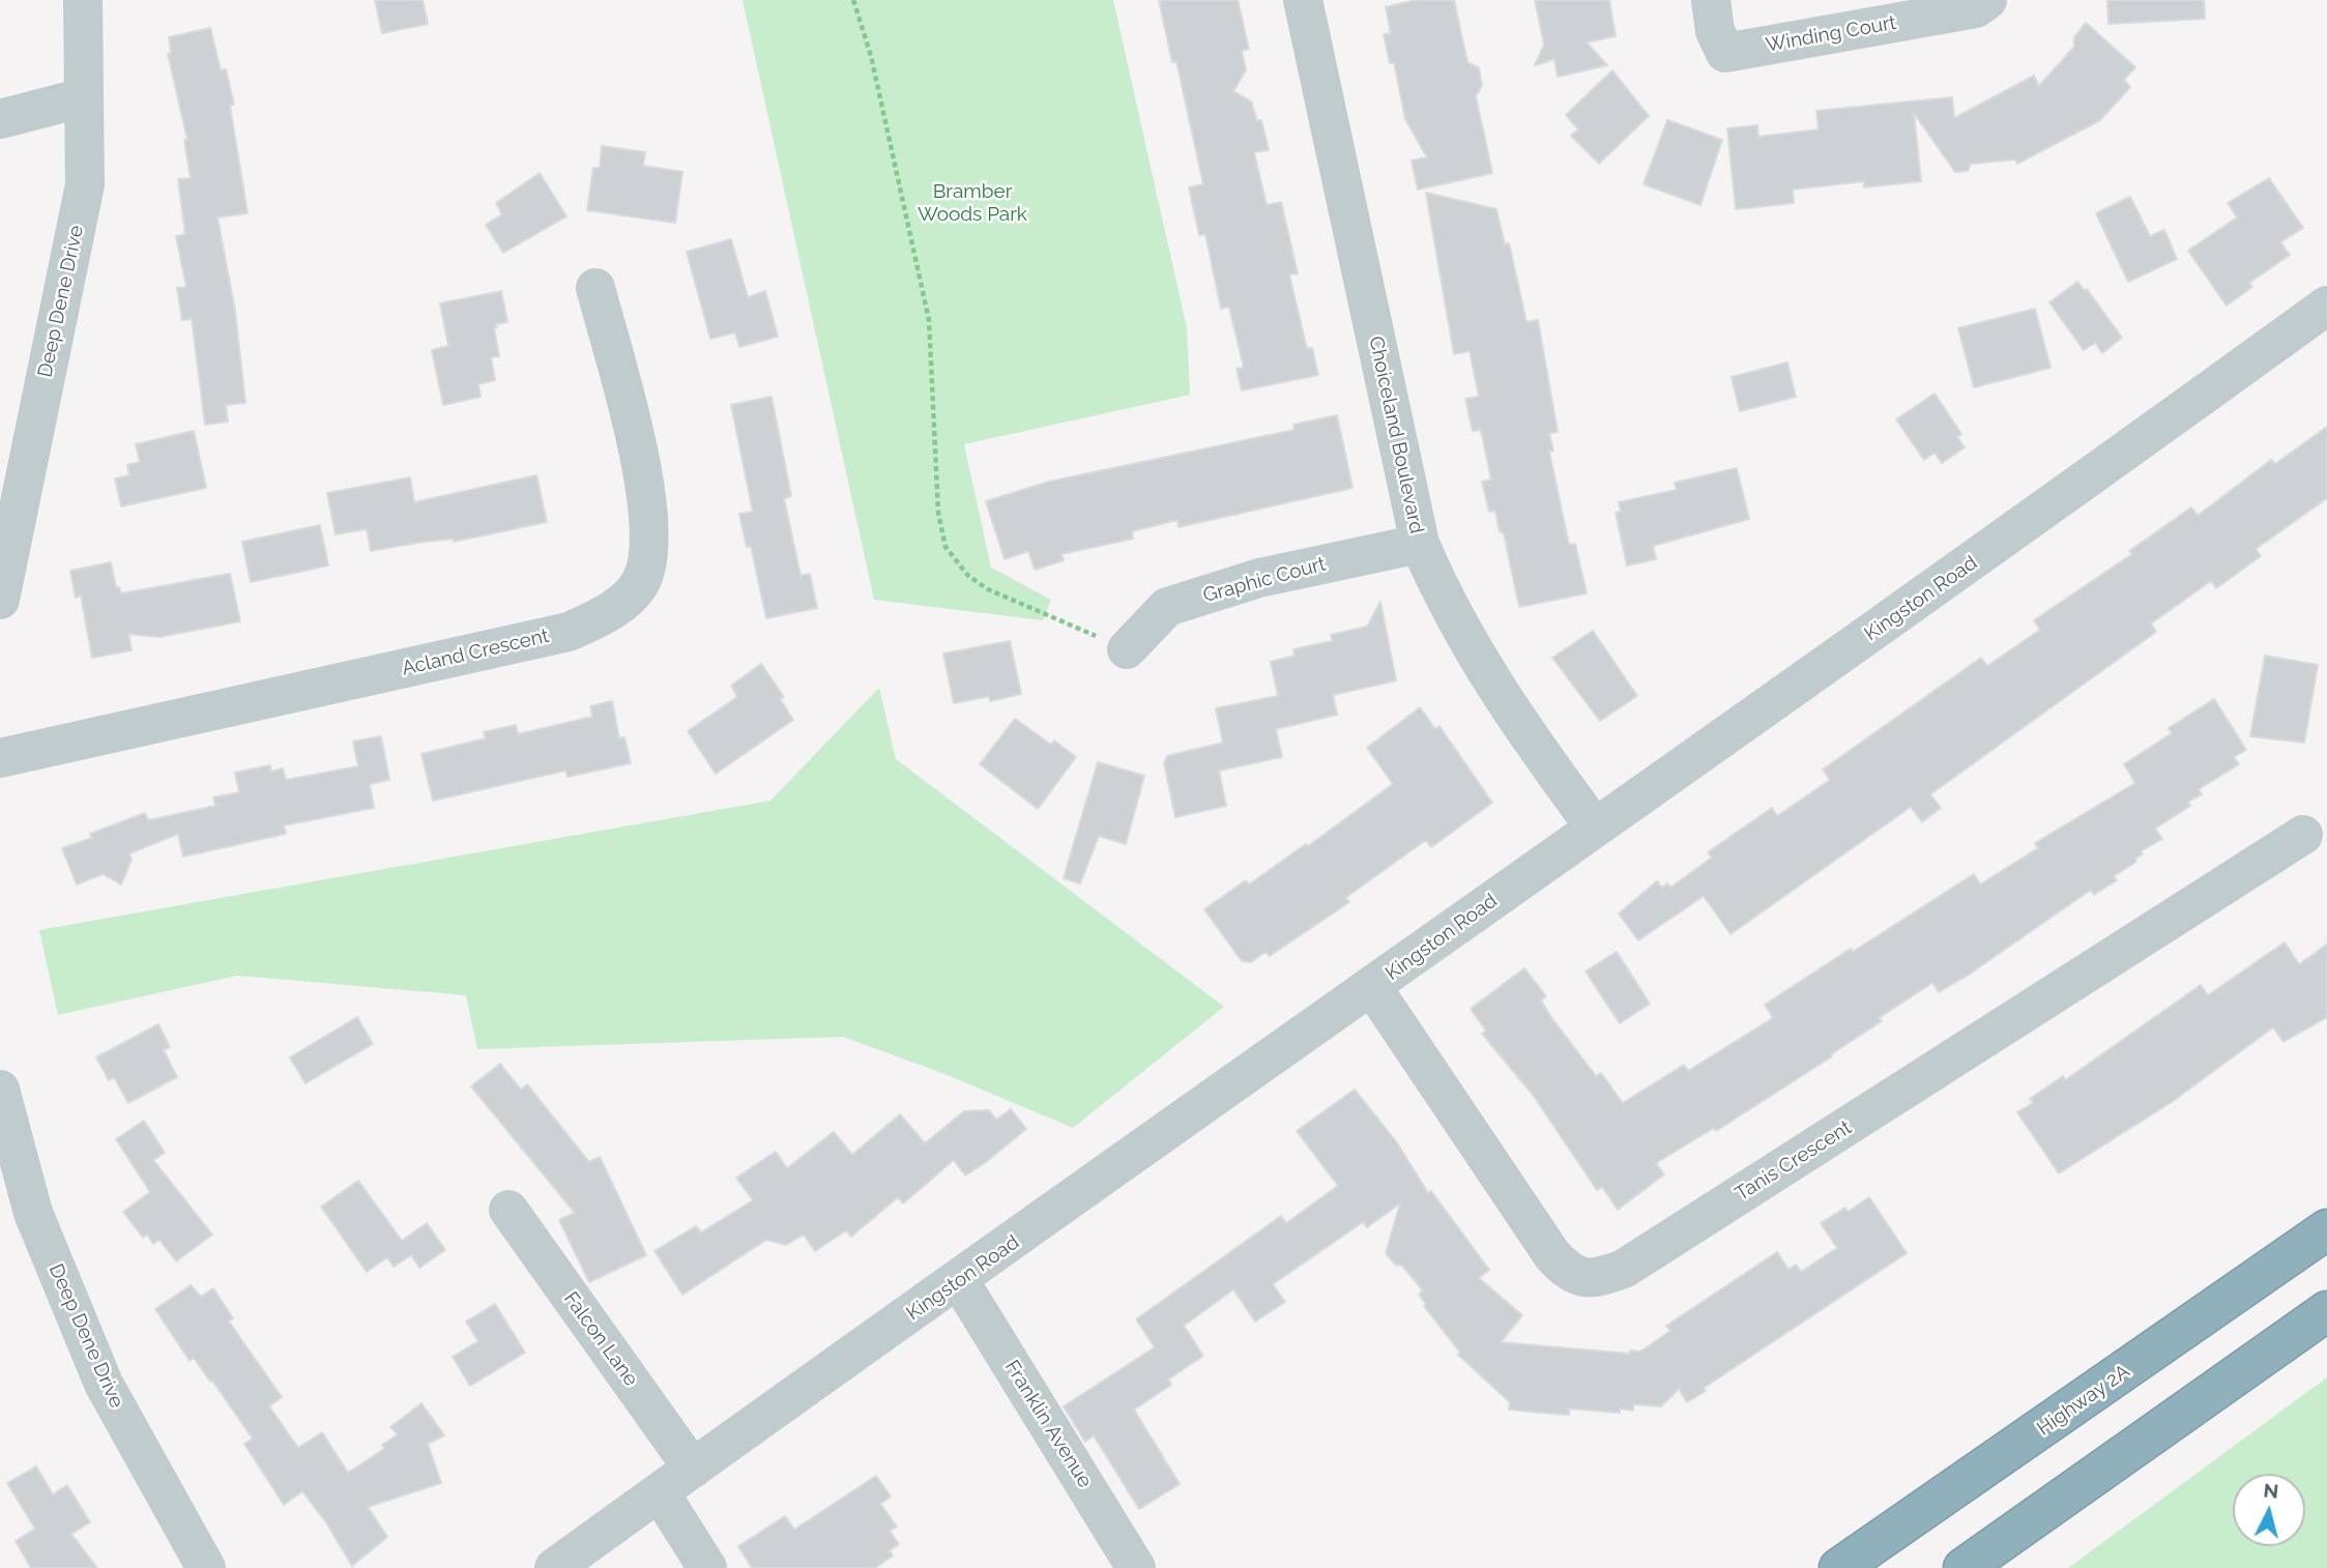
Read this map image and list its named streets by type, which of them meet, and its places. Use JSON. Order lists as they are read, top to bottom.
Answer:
{
  "streets": {
    "highway": ["Highway 2A"],
    "street": [
      "Winding Court",
      "Deep Dene Drive",
      "Choiceland Boulevard",
      "Graphic Court",
      "Kingston Road",
      "Acland Crescent",
      "Tanis Crescent",
      "Falcon Lane",
      "Franklin Avenue"
    ]
  },
  "crossings": [
    ["Choiceland Boulevard", "Graphic Court"],
    ["Choiceland Boulevard", "Kingston Road"],
    ["Kingston Road", "Tanis Crescent"],
    ["Kingston Road", "Falcon Lane"],
    ["Kingston Road", "Franklin Avenue"]
  ],
  "parks": ["Bramber Woods Park"],
  "north": "top"
}
